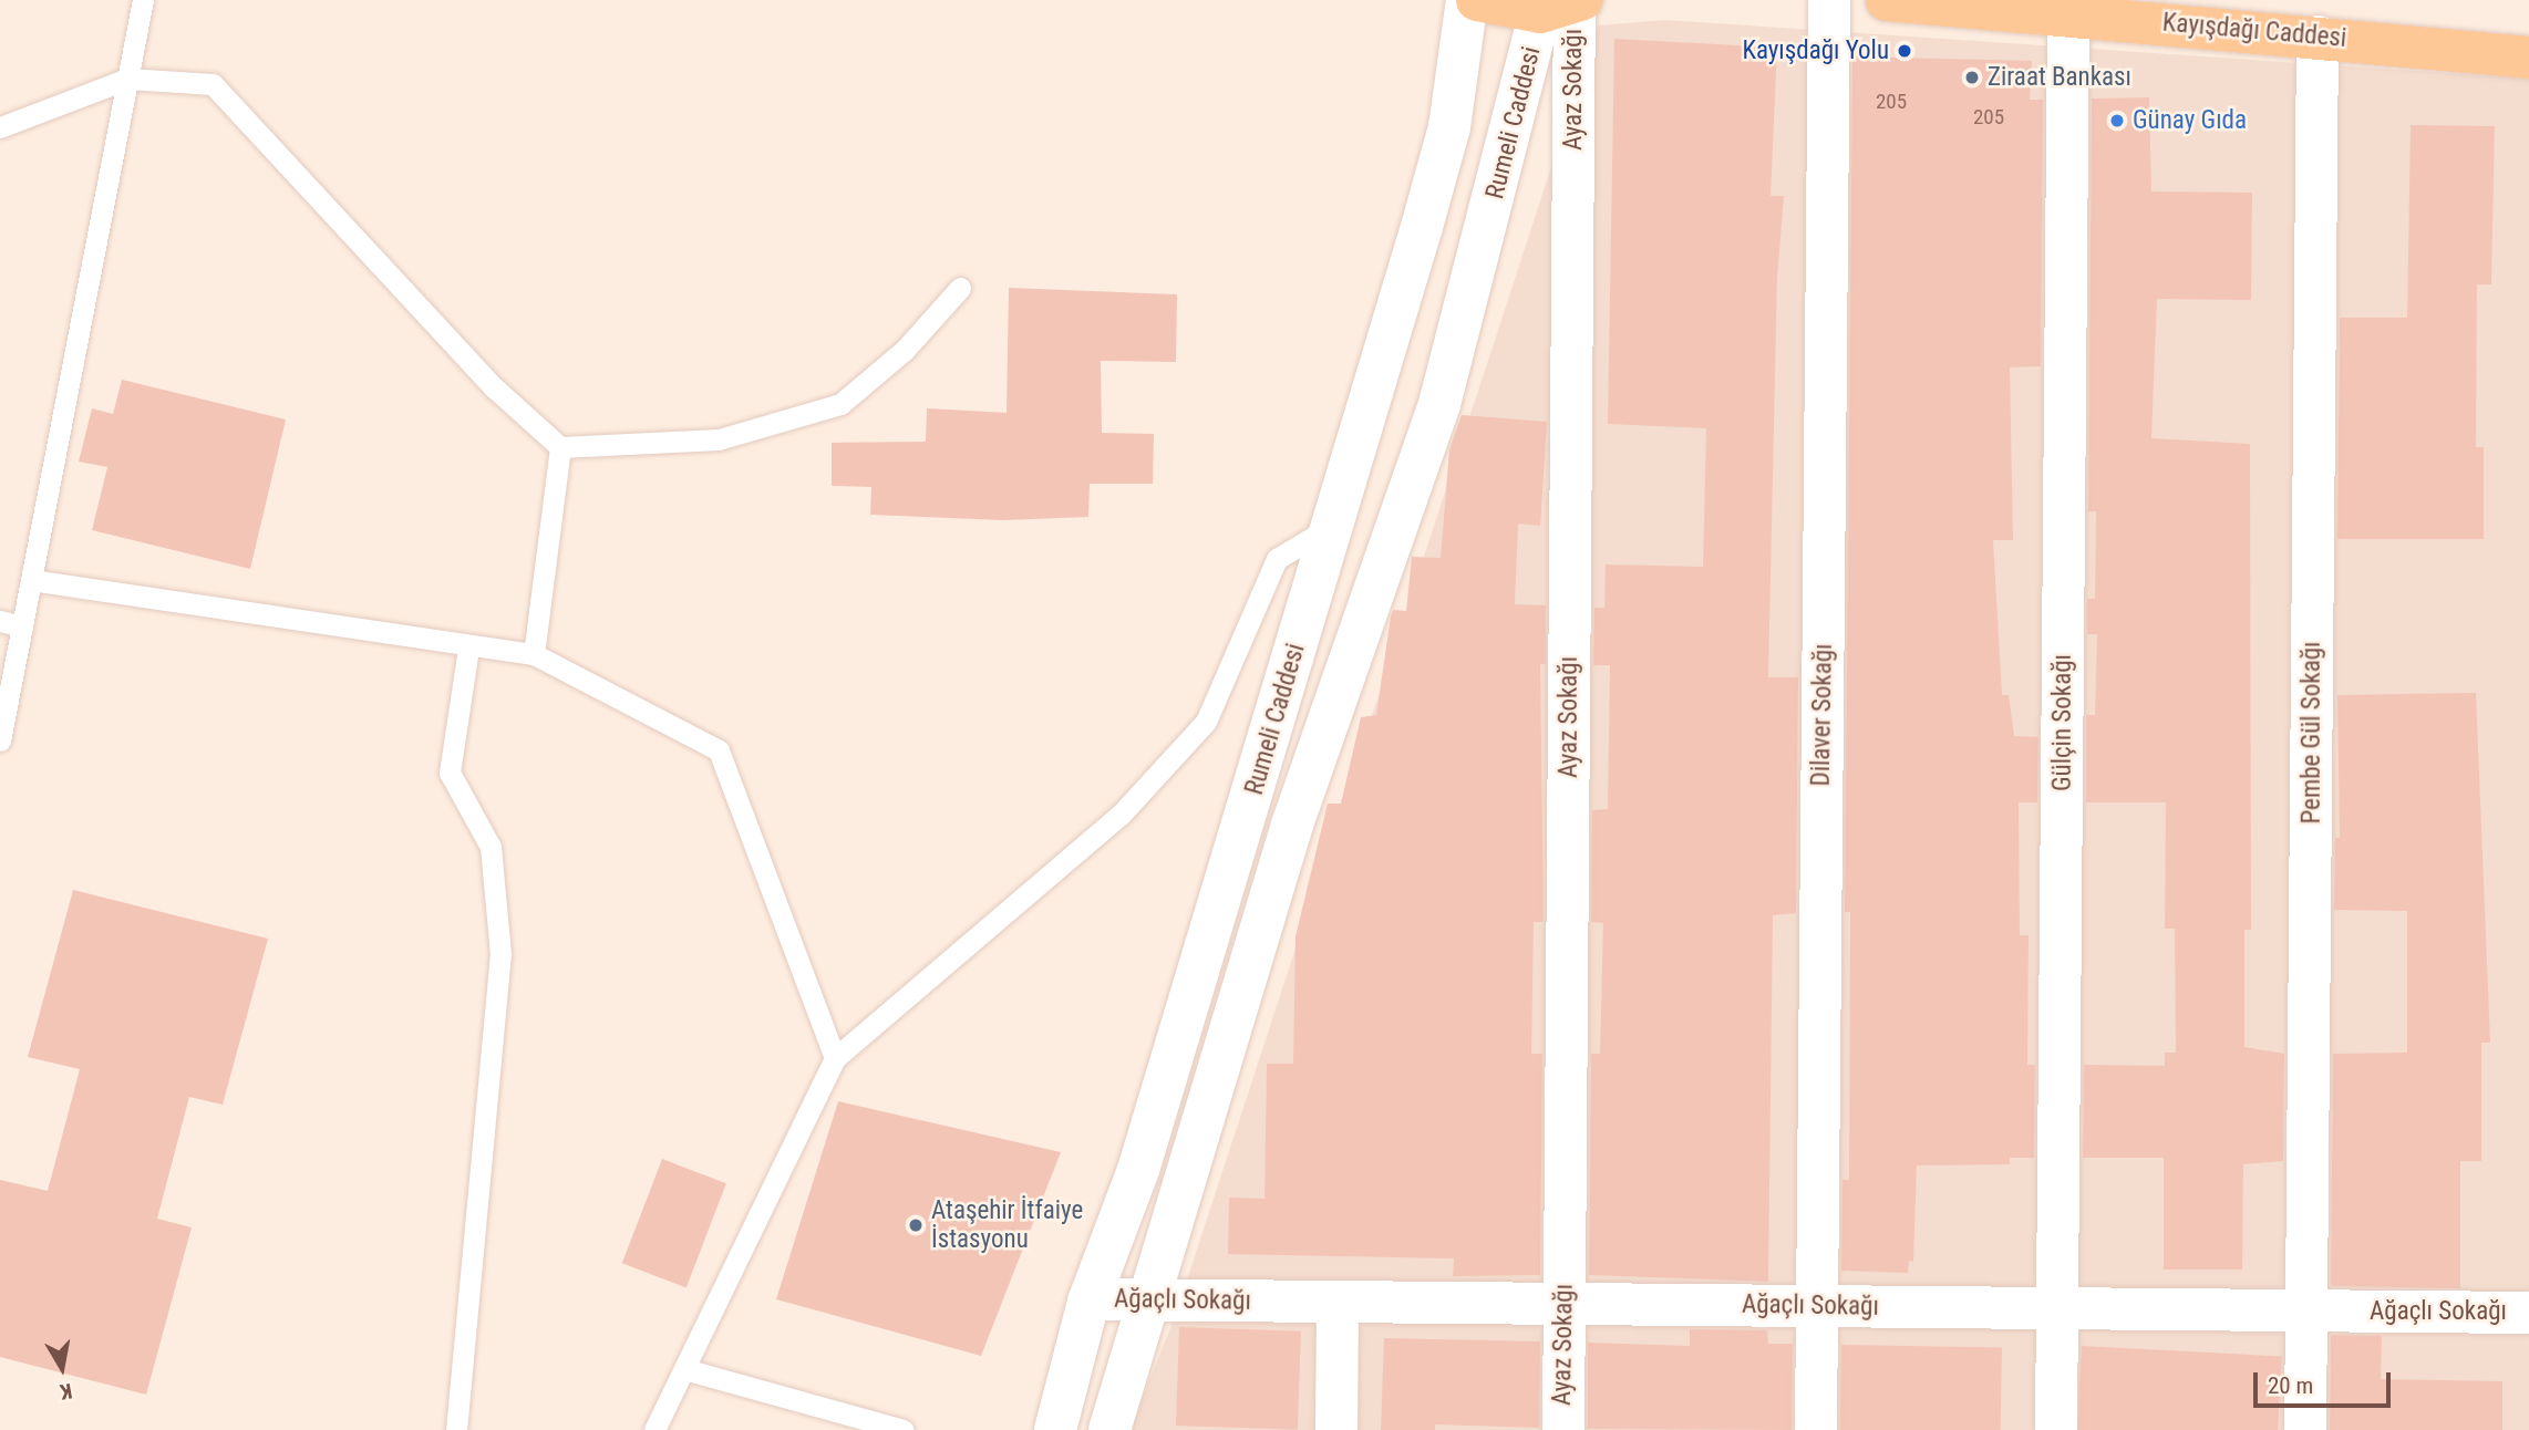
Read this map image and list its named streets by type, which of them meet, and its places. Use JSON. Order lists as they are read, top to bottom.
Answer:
{
  "streets": {
    "main road": ["Kayışdağı Caddesi"],
    "street": [
      "Ayaz Sokağı",
      "Rumeli Caddesi",
      "Dilaver Sokağı",
      "Gülçin Sokağı",
      "Pembe Gül Sokağı",
      "Ağaçlı Sokağı"
    ]
  },
  "crossings": [
    ["Kayışdağı Caddesi", "Gülçin Sokağı"],
    ["Kayışdağı Caddesi", "Pembe Gül Sokağı"],
    ["Ayaz Sokağı", "Rumeli Caddesi"],
    ["Ayaz Sokağı", "Ağaçlı Sokağı"],
    ["Rumeli Caddesi", "Ağaçlı Sokağı"],
    ["Dilaver Sokağı", "Ağaçlı Sokağı"],
    ["Gülçin Sokağı", "Ağaçlı Sokağı"],
    ["Pembe Gül Sokağı", "Ağaçlı Sokağı"]
  ],
  "places": [
    "Kayışdağı Yolu",
    "Ziraat Bankası",
    "Günay Gıda",
    "Ataşehir İtfaiye İstasyonu"
  ],
  "house_numbers": ["205", "205"],
  "scale_bar": "20 m",
  "north": "bottom"
}
